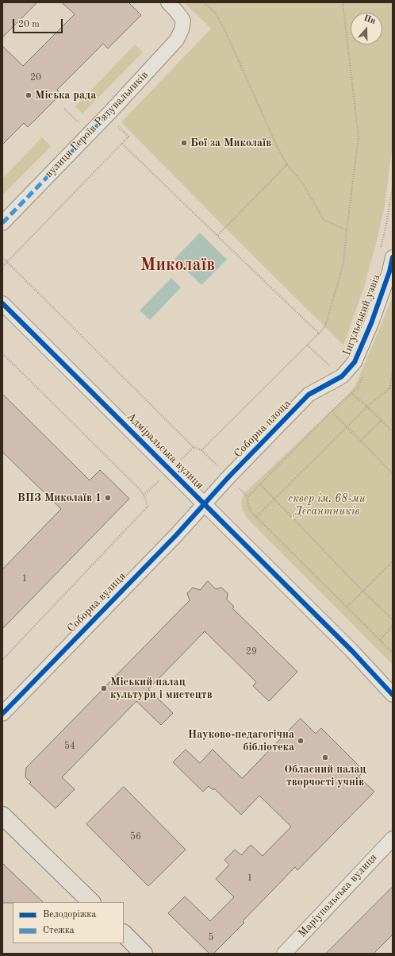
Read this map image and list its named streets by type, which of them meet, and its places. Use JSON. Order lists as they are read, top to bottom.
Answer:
{
  "streets": {
    "street": [
      "вулиця Героїв Рятувальників",
      "Інгульський узвіз",
      "Соборна площа",
      "Адміральська вулиця",
      "Соборна вулиця",
      "Маріупольська вулиця"
    ]
  },
  "crossings": [
    ["Інгульський узвіз", "Соборна площа"],
    ["Соборна площа", "Адміральська вулиця"],
    ["Соборна площа", "Соборна вулиця"],
    ["Адміральська вулиця", "Соборна вулиця"]
  ],
  "districts": ["Миколаїв"],
  "parks": ["сквер ім. 68-ми Десантників"],
  "places": [
    "Міська рада",
    "Бої за Миколаїв",
    "ВПЗ Миколаїв 1",
    "Міський палац культури і мистецтв",
    "Науково-педагогічна бібліотека",
    "Обласний палац творчості учнів"
  ],
  "house_numbers": [
    "20",
    "1",
    "29",
    "54",
    "56",
    "1",
    "5"
  ],
  "legend": ["Велодоріжка", "Стежка"],
  "scale_bar": "20 m",
  "north": "top"
}
